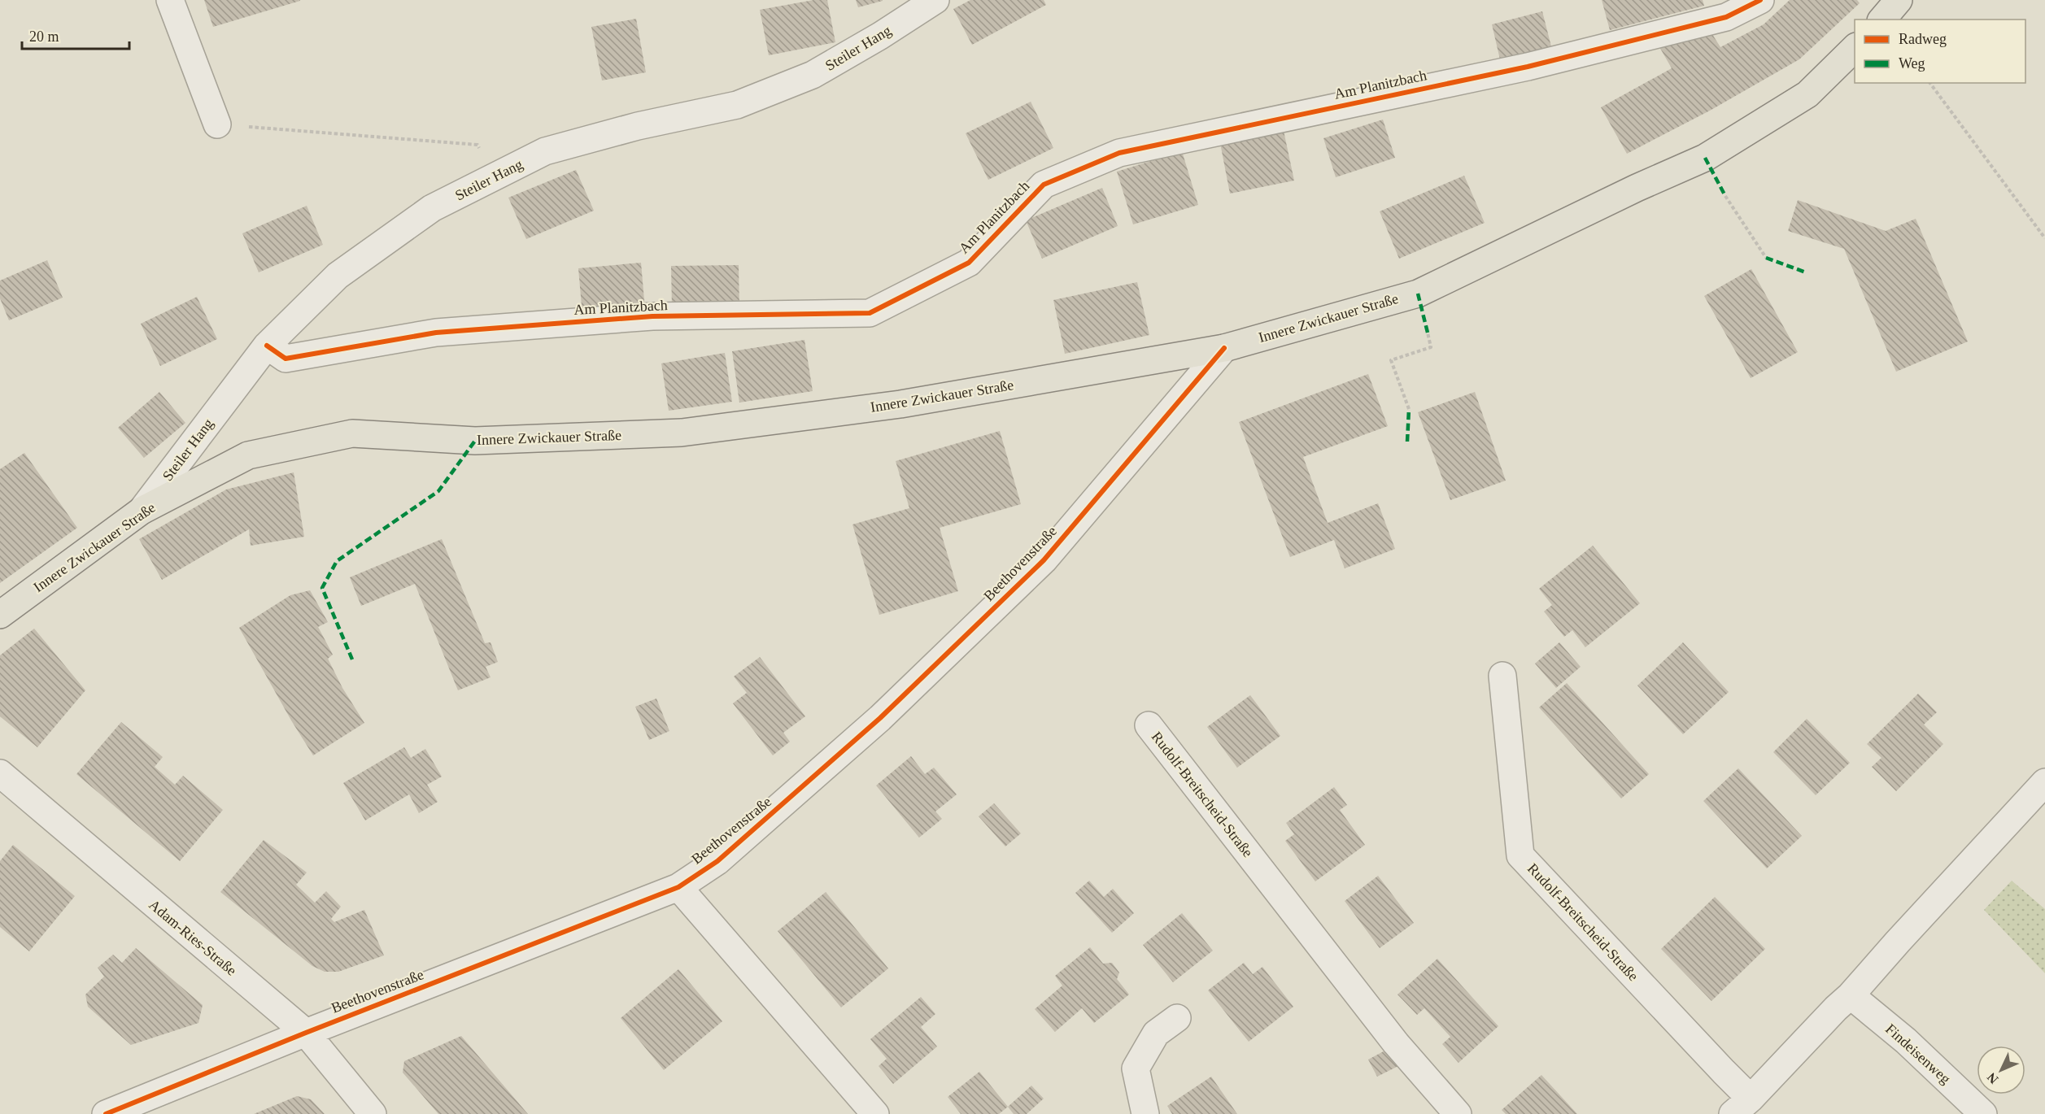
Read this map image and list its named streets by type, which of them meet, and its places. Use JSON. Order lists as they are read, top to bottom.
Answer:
{
  "streets": {
    "main road": ["Innere Zwickauer Straße"],
    "street": [
      "Steiler Hang",
      "Am Planitzbach",
      "Beethovenstraße",
      "Rudolf-Breitscheid-Straße",
      "Adam-Ries-Straße",
      "Findeisenweg"
    ]
  },
  "crossings": [
    ["Steiler Hang", "Am Planitzbach"],
    ["Steiler Hang", "Innere Zwickauer Straße"],
    ["Innere Zwickauer Straße", "Beethovenstraße"],
    ["Beethovenstraße", "Adam-Ries-Straße"],
    ["Rudolf-Breitscheid-Straße", "Findeisenweg"]
  ],
  "legend": ["Radweg", "Weg"],
  "scale_bar": "20 m",
  "north": "bottom left"
}
